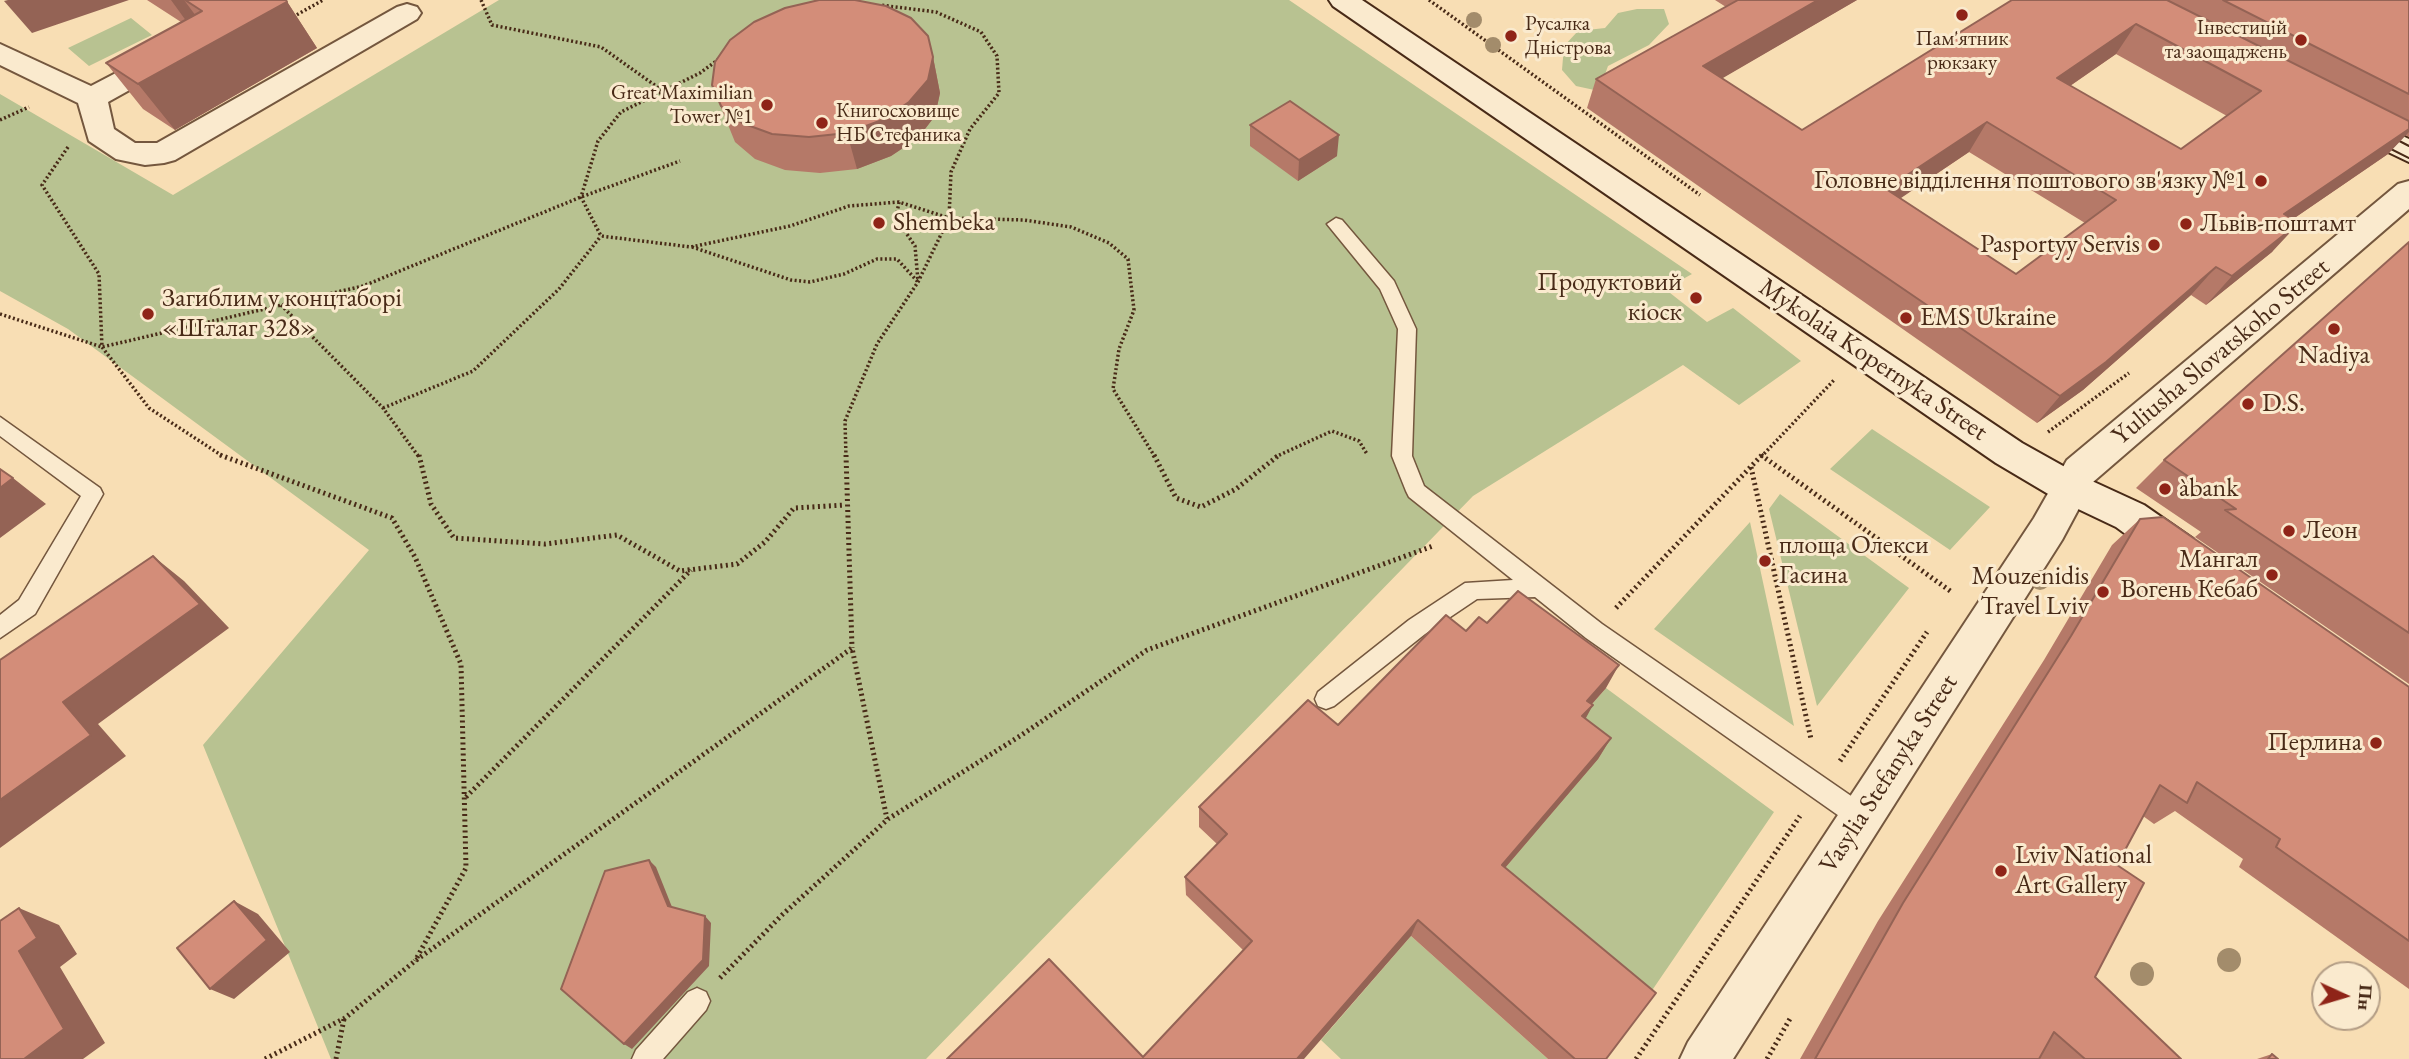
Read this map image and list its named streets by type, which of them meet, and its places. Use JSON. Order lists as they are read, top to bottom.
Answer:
{
  "streets": {
    "street": ["Yuliusha Slovatskoho Street", "Mykolaia Kopernyka Street", "Vasylia Stefanyka Street"]
  },
  "crossings": [
    ["Yuliusha Slovatskoho Street", "Mykolaia Kopernyka Street"],
    ["Yuliusha Slovatskoho Street", "Vasylia Stefanyka Street"],
    ["Mykolaia Kopernyka Street", "Vasylia Stefanyka Street"]
  ],
  "places": [
    "Пам'ятник рюкзаку",
    "Русалка Дністрова",
    "Інвестицій та заощаджень",
    "Great Maximilian Tower №1",
    "Книгосховище НБ Стефаника",
    "Головне відділення поштового зв'язку №1",
    "Shembeka",
    "Львів-поштамт",
    "Pasportyy Servis",
    "Продуктовий кіоск",
    "Загиблим у концтаборі «Шталаг 328»",
    "EMS Ukraine",
    "Nadiya",
    "D.S.",
    "àbank",
    "Леон",
    "площа Олекси Гасина",
    "Мангал Вогень Кебаб",
    "Mouzenidis Travel Lviv",
    "Перлина",
    "Lviv National Art Gallery"
  ],
  "north": "right"
}
